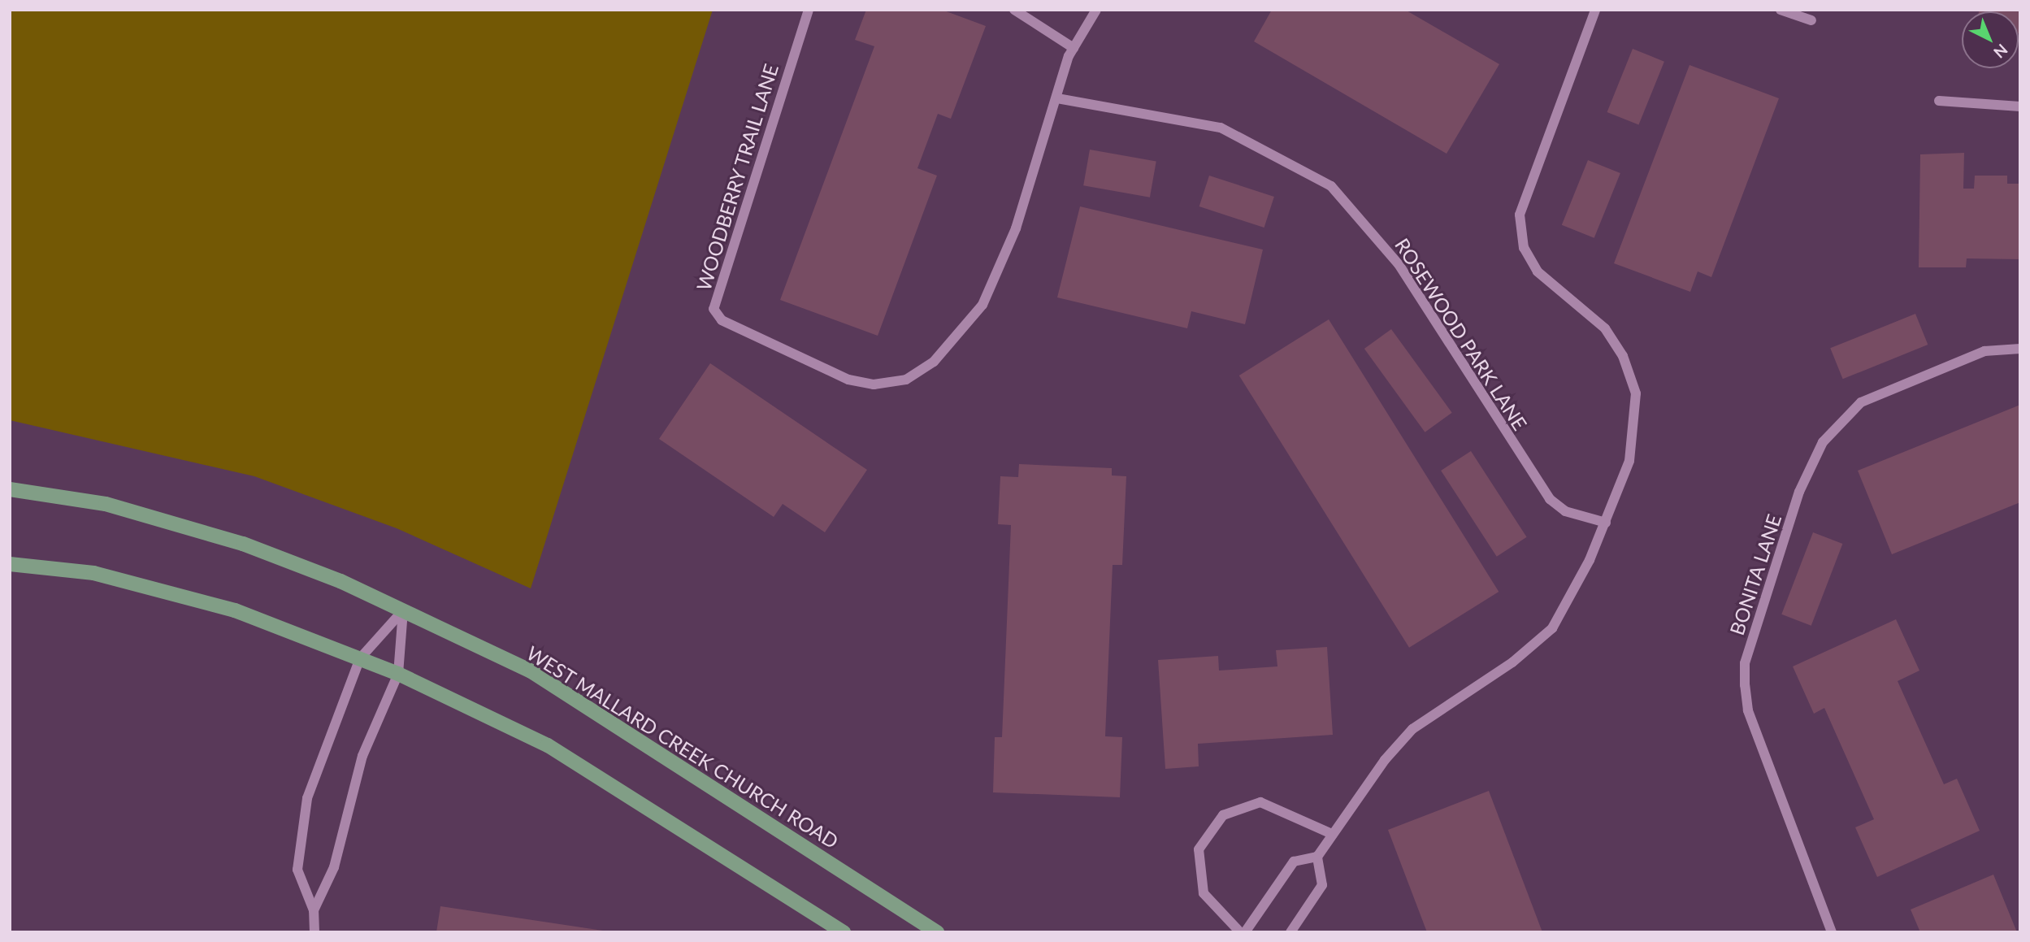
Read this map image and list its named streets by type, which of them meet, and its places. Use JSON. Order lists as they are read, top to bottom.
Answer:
{
  "streets": {
    "main road": ["WEST MALLARD CREEK CHURCH ROAD"],
    "street": ["WOODBERRY TRAIL LANE", "ROSEWOOD PARK LANE", "BONITA LANE"]
  },
  "crossings": [
    ["WOODBERRY TRAIL LANE", "ROSEWOOD PARK LANE"]
  ],
  "north": "bottom right"
}
